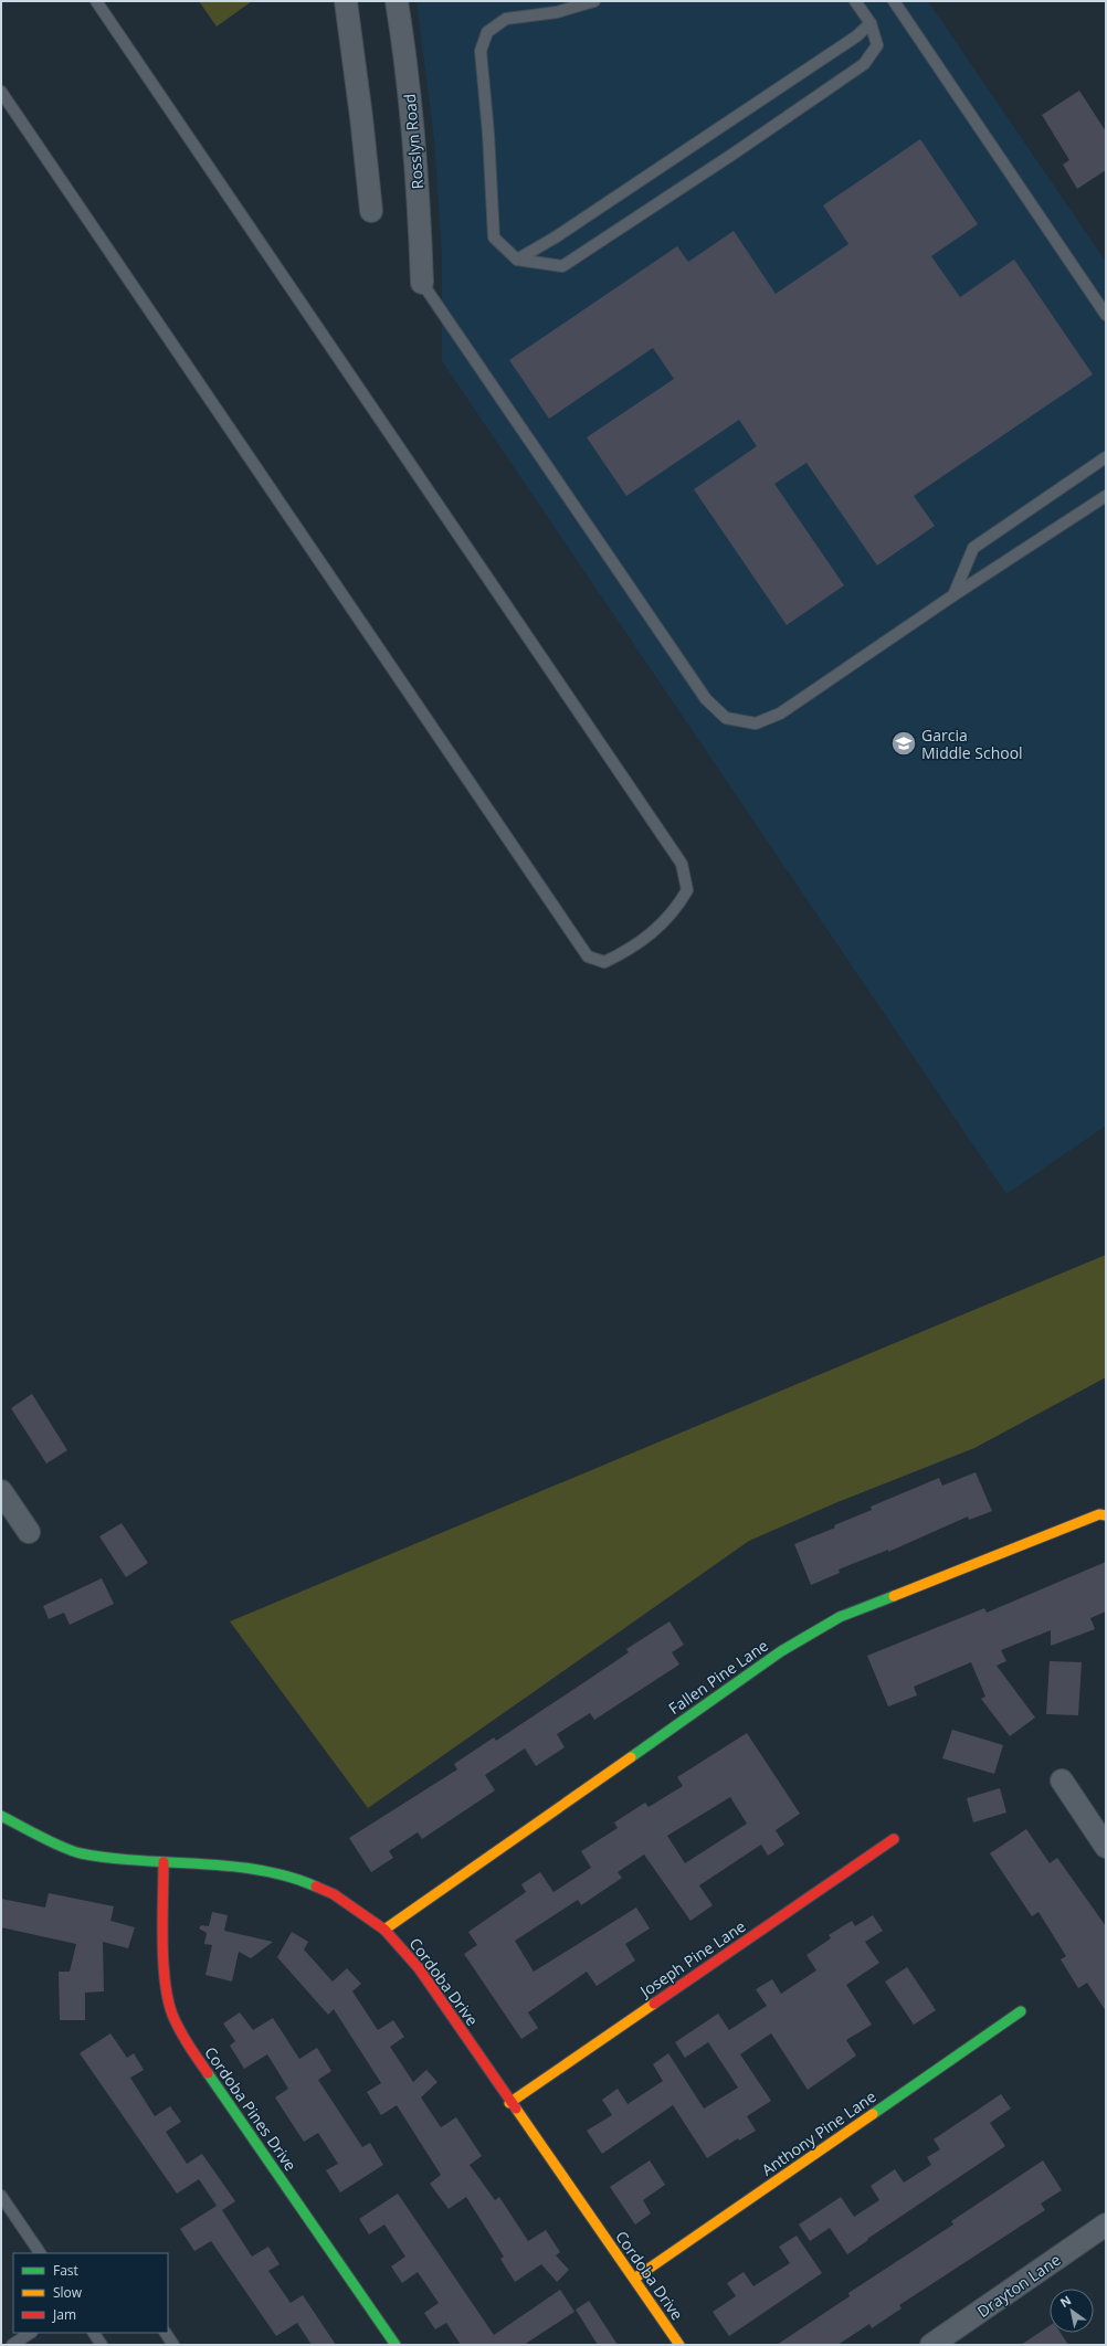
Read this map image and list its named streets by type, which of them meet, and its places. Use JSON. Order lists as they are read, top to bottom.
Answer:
{
  "streets": {
    "street": [
      "Rosslyn Road",
      "Fallen Pine Lane",
      "Joseph Pine Lane",
      "Cordoba Drive",
      "Cordoba Pines Drive",
      "Anthony Pine Lane",
      "Drayton Lane"
    ]
  },
  "crossings": [
    ["Fallen Pine Lane", "Cordoba Drive"],
    ["Joseph Pine Lane", "Cordoba Drive"],
    ["Cordoba Drive", "Cordoba Pines Drive"],
    ["Cordoba Drive", "Anthony Pine Lane"]
  ],
  "places": {
    "school or university": ["Garcia Middle School"]
  },
  "legend": ["Fast", "Slow", "Jam"],
  "north": "top left"
}
